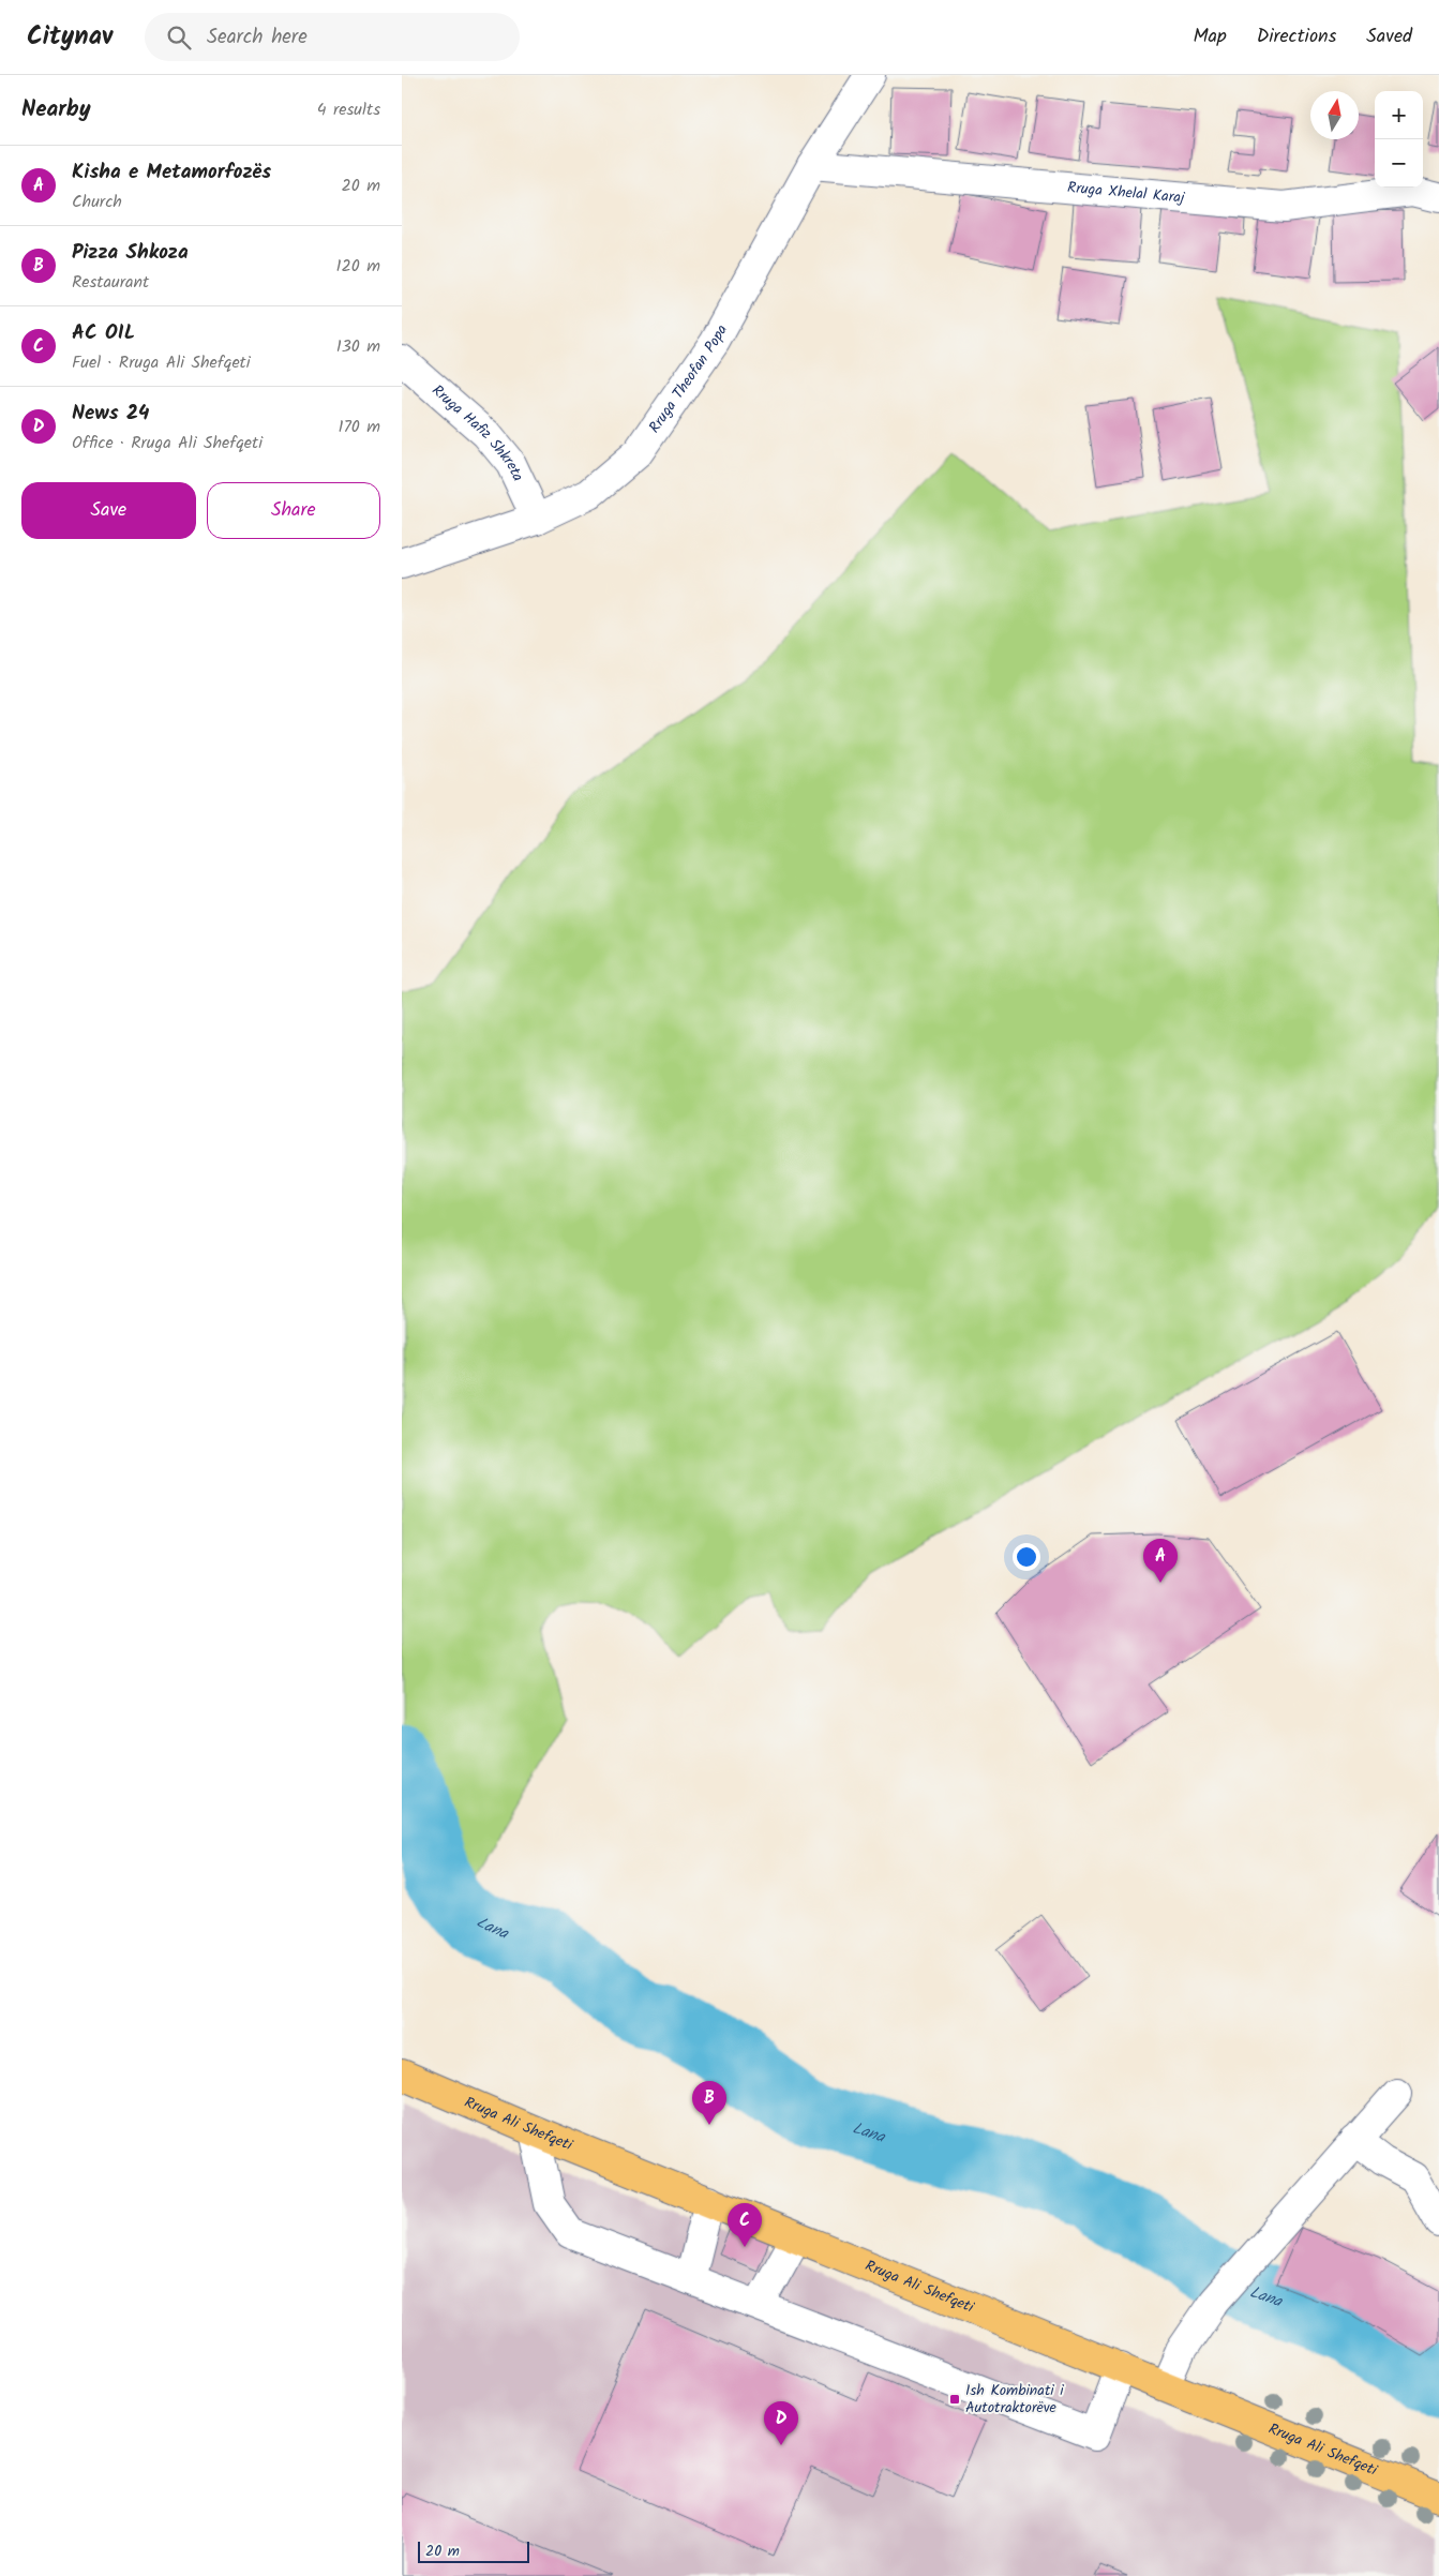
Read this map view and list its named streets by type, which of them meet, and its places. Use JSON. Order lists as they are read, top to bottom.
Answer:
{
  "streets": {
    "main road": ["Rruga Ali Shefqeti"],
    "street": ["Rruga Xhelal Karaj", "Rruga Theofan Popa", "Rruga Hafiz Shkreta"]
  },
  "crossings": [
    ["Rruga Xhelal Karaj", "Rruga Theofan Popa"],
    ["Rruga Theofan Popa", "Rruga Hafiz Shkreta"]
  ],
  "water": ["Lana"],
  "places": {
    "transit": ["Ish Kombinati i Autotraktorëve"]
  },
  "scale_bar": "20 m",
  "north": "top",
  "page": {
    "header": "Citynav",
    "search": "Search here",
    "nav": ["Map", "Directions", "Saved"],
    "heading": ["Nearby", "4 results"],
    "map_buttons": ["+", "−"],
    "list": [
      {
        "mark": "A",
        "name": "Kisha e Metamorfozës",
        "note": "Church",
        "value": "20 m"
      },
      {
        "mark": "B",
        "name": "Pizza Shkoza",
        "note": "Restaurant",
        "value": "120 m"
      },
      {
        "mark": "C",
        "name": "AC OIL",
        "note": "Fuel · Rruga Ali Shefqeti",
        "value": "130 m"
      },
      {
        "mark": "D",
        "name": "News 24",
        "note": "Office · Rruga Ali Shefqeti",
        "value": "170 m"
      }
    ],
    "buttons": ["Save", "Share"],
    "pins": [
      "A",
      "B",
      "C",
      "D"
    ],
    "scale": "20 m"
  }
}
